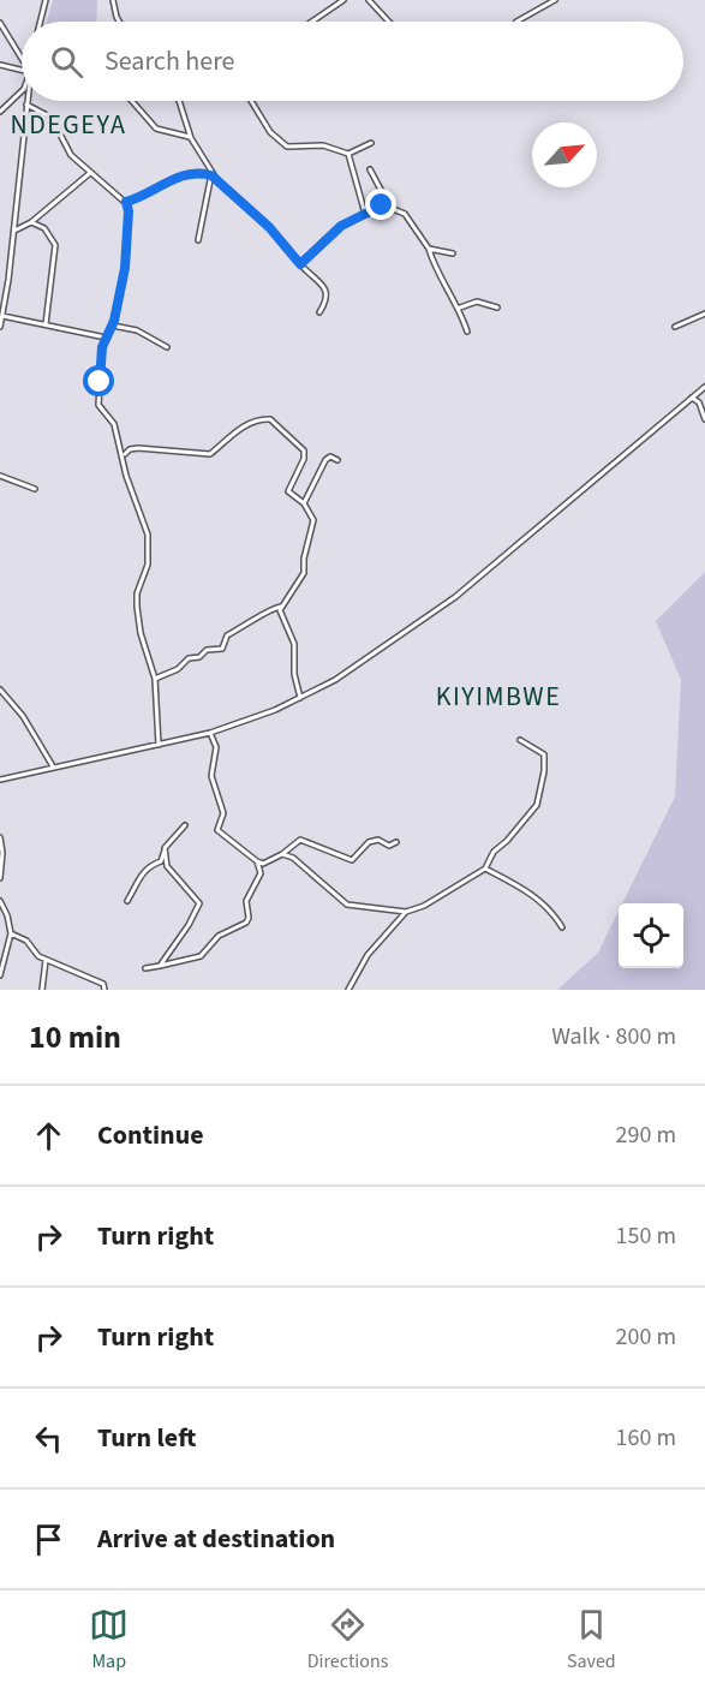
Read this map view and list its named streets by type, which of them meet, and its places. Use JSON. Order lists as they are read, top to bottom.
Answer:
{
  "districts": ["NDEGEYA", "KIYIMBWE"],
  "north": "top right",
  "page": {
    "search": "Search here",
    "heading": ["10 min", "Walk · 800 m"],
    "list": [
      ["Continue", "290 m"],
      ["Turn right", "150 m"],
      ["Turn right", "200 m"],
      ["Turn left", "160 m"],
      "Arrive at destination"
    ],
    "nav": ["Map", "Directions", "Saved"]
  }
}
